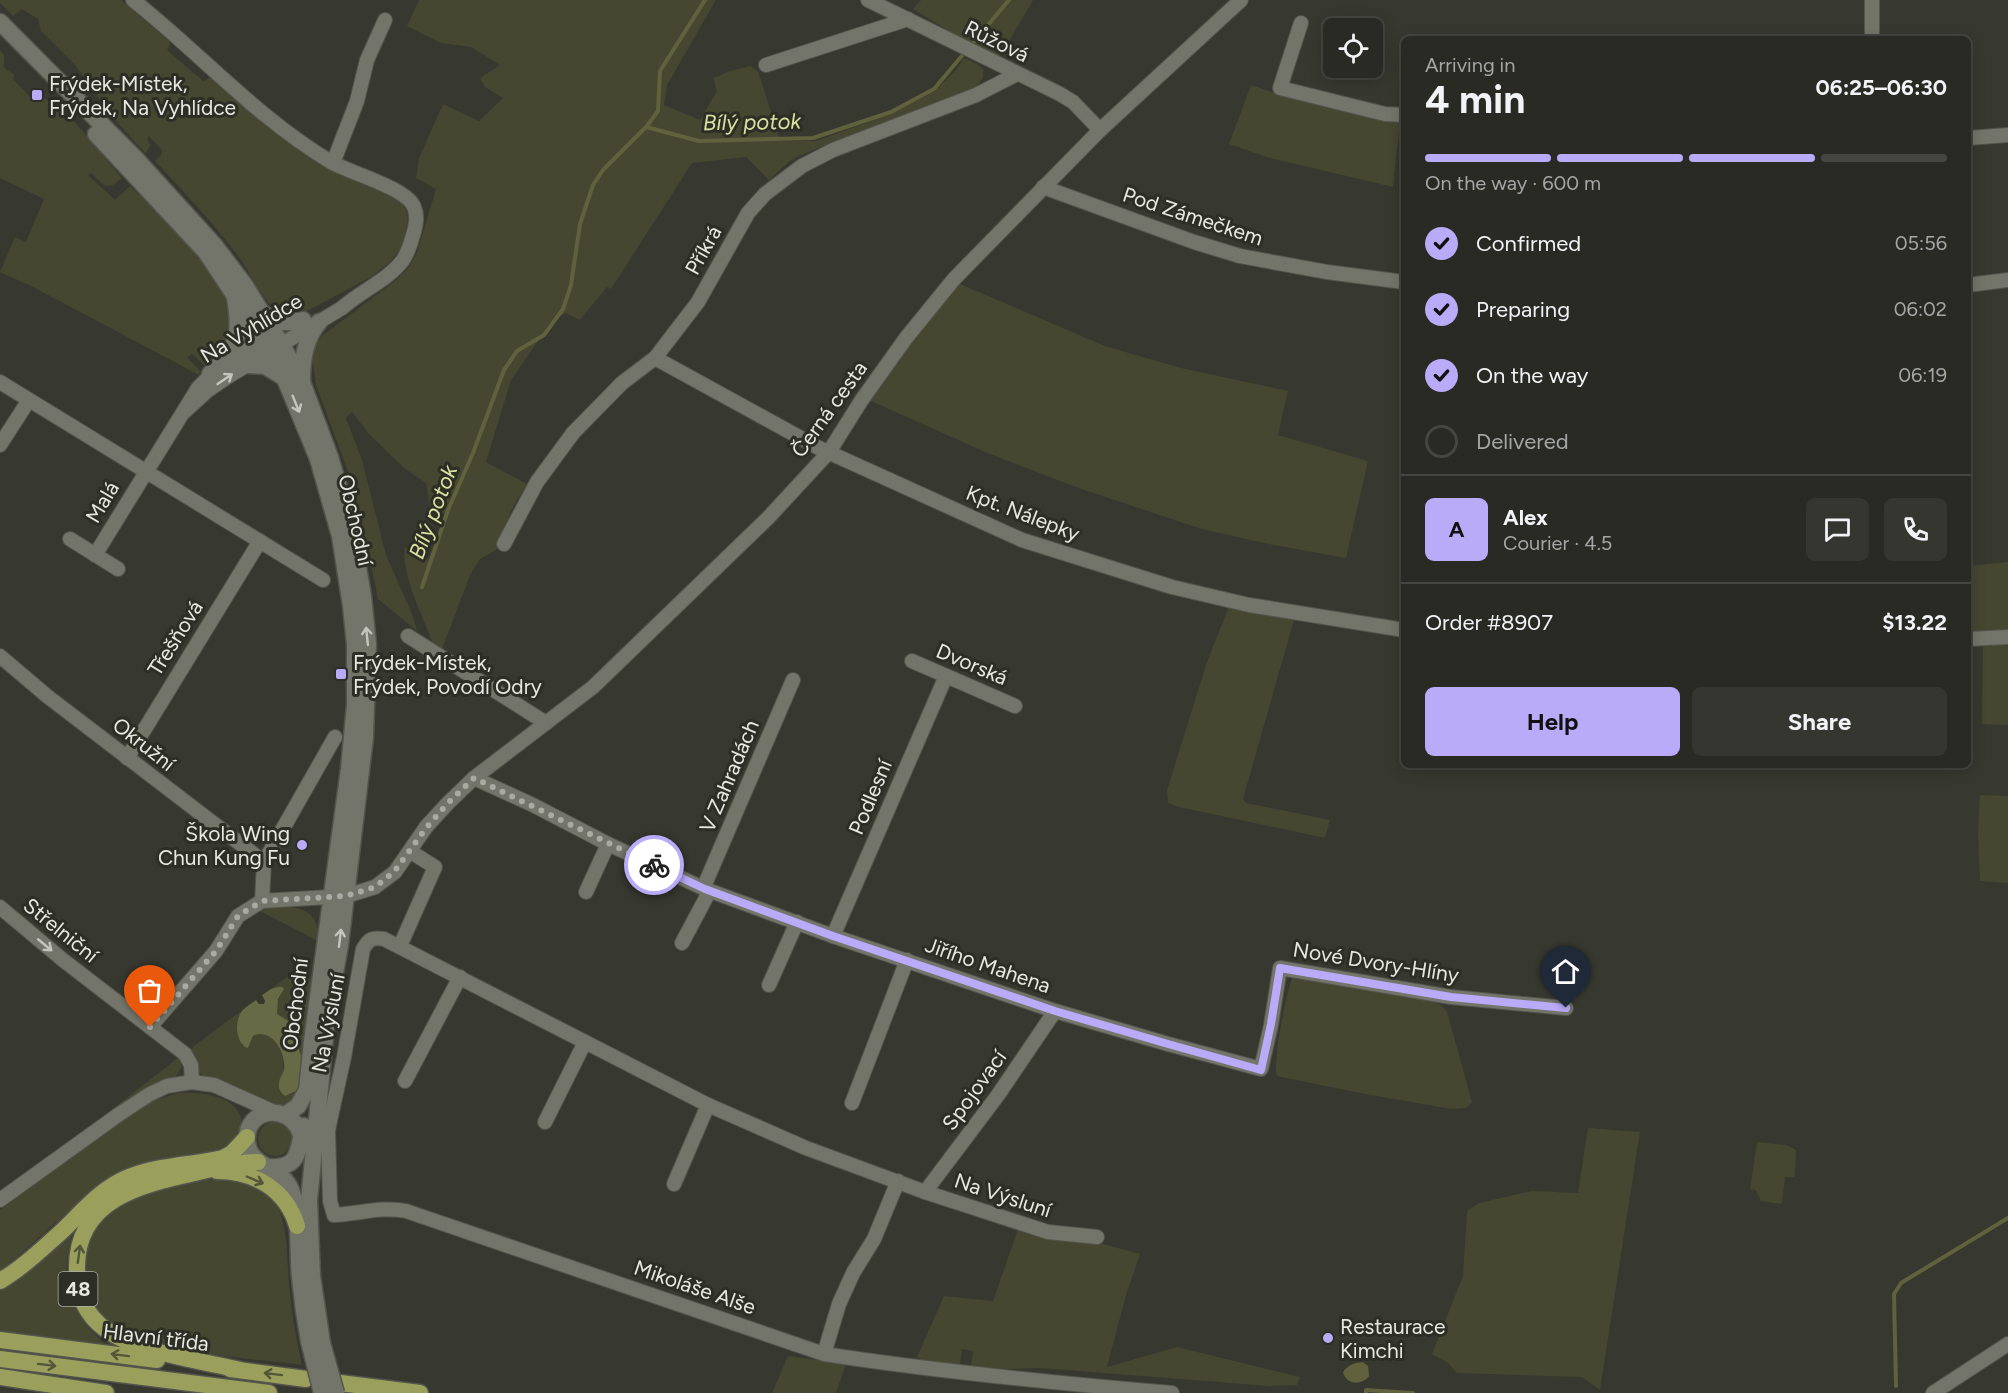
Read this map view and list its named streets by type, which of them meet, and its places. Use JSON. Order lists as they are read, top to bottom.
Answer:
{
  "streets": {
    "highway": ["48", "Hlavní třída"],
    "main road": ["Obchodní"],
    "street": [
      "Růžová",
      "Pod Zámečkem",
      "Příkrá",
      "Na Vyhlídce",
      "Černá cesta",
      "Malá",
      "Kpt. Nálepky",
      "Třešňová",
      "Dvorská",
      "Okružní",
      "V Zahradách",
      "Podlesní",
      "Střelniční",
      "Nové Dvory-Hlíny",
      "Jiřího Mahena",
      "Na Výsluní",
      "Spojovací",
      "Mikoláše Alše"
    ]
  },
  "crossings": [
    ["Růžová", "Příkrá"],
    ["Růžová", "Černá cesta"],
    ["Pod Zámečkem", "Černá cesta"],
    ["Příkrá", "Kpt. Nálepky"],
    ["Na Vyhlídce", "Malá"],
    ["Na Vyhlídce", "Obchodní"],
    ["Černá cesta", "Kpt. Nálepky"],
    ["Černá cesta", "Obchodní"],
    ["Černá cesta", "Jiřího Mahena"],
    ["Obchodní", "48"],
    ["Třešňová", "Okružní"],
    ["Dvorská", "Podlesní"],
    ["V Zahradách", "Jiřího Mahena"],
    ["Podlesní", "Jiřího Mahena"],
    ["Nové Dvory-Hlíny", "Jiřího Mahena"],
    ["Nové Dvory-Hlíny", "Spojovací"],
    ["Jiřího Mahena", "Spojovací"],
    ["Na Výsluní", "Spojovací"],
    ["Na Výsluní", "Mikoláše Alše"],
    ["48", "Hlavní třída"]
  ],
  "one_way": ["Střelniční"],
  "water": ["Bílý potok"],
  "places": {
    "transit": ["Frýdek-Místek, Frýdek, Na Vyhlídce", "Frýdek-Místek, Frýdek, Povodí Odry"],
    "other": ["Škola Wing Chun Kung Fu", "Restaurace Kimchi"]
  },
  "page": {
    "heading": ["4 min", "Arriving in", "06:25–06:30"],
    "panel": [
      "Alex",
      "Courier · 4.5",
      "Order #8907",
      "$13.22"
    ],
    "bar": "On the way · 600 m",
    "list": [
      ["Confirmed", "05:56"],
      ["Preparing", "06:02"],
      ["On the way", "06:19"],
      "Delivered"
    ],
    "round": "A",
    "buttons": ["Help", "Share"]
  }
}
